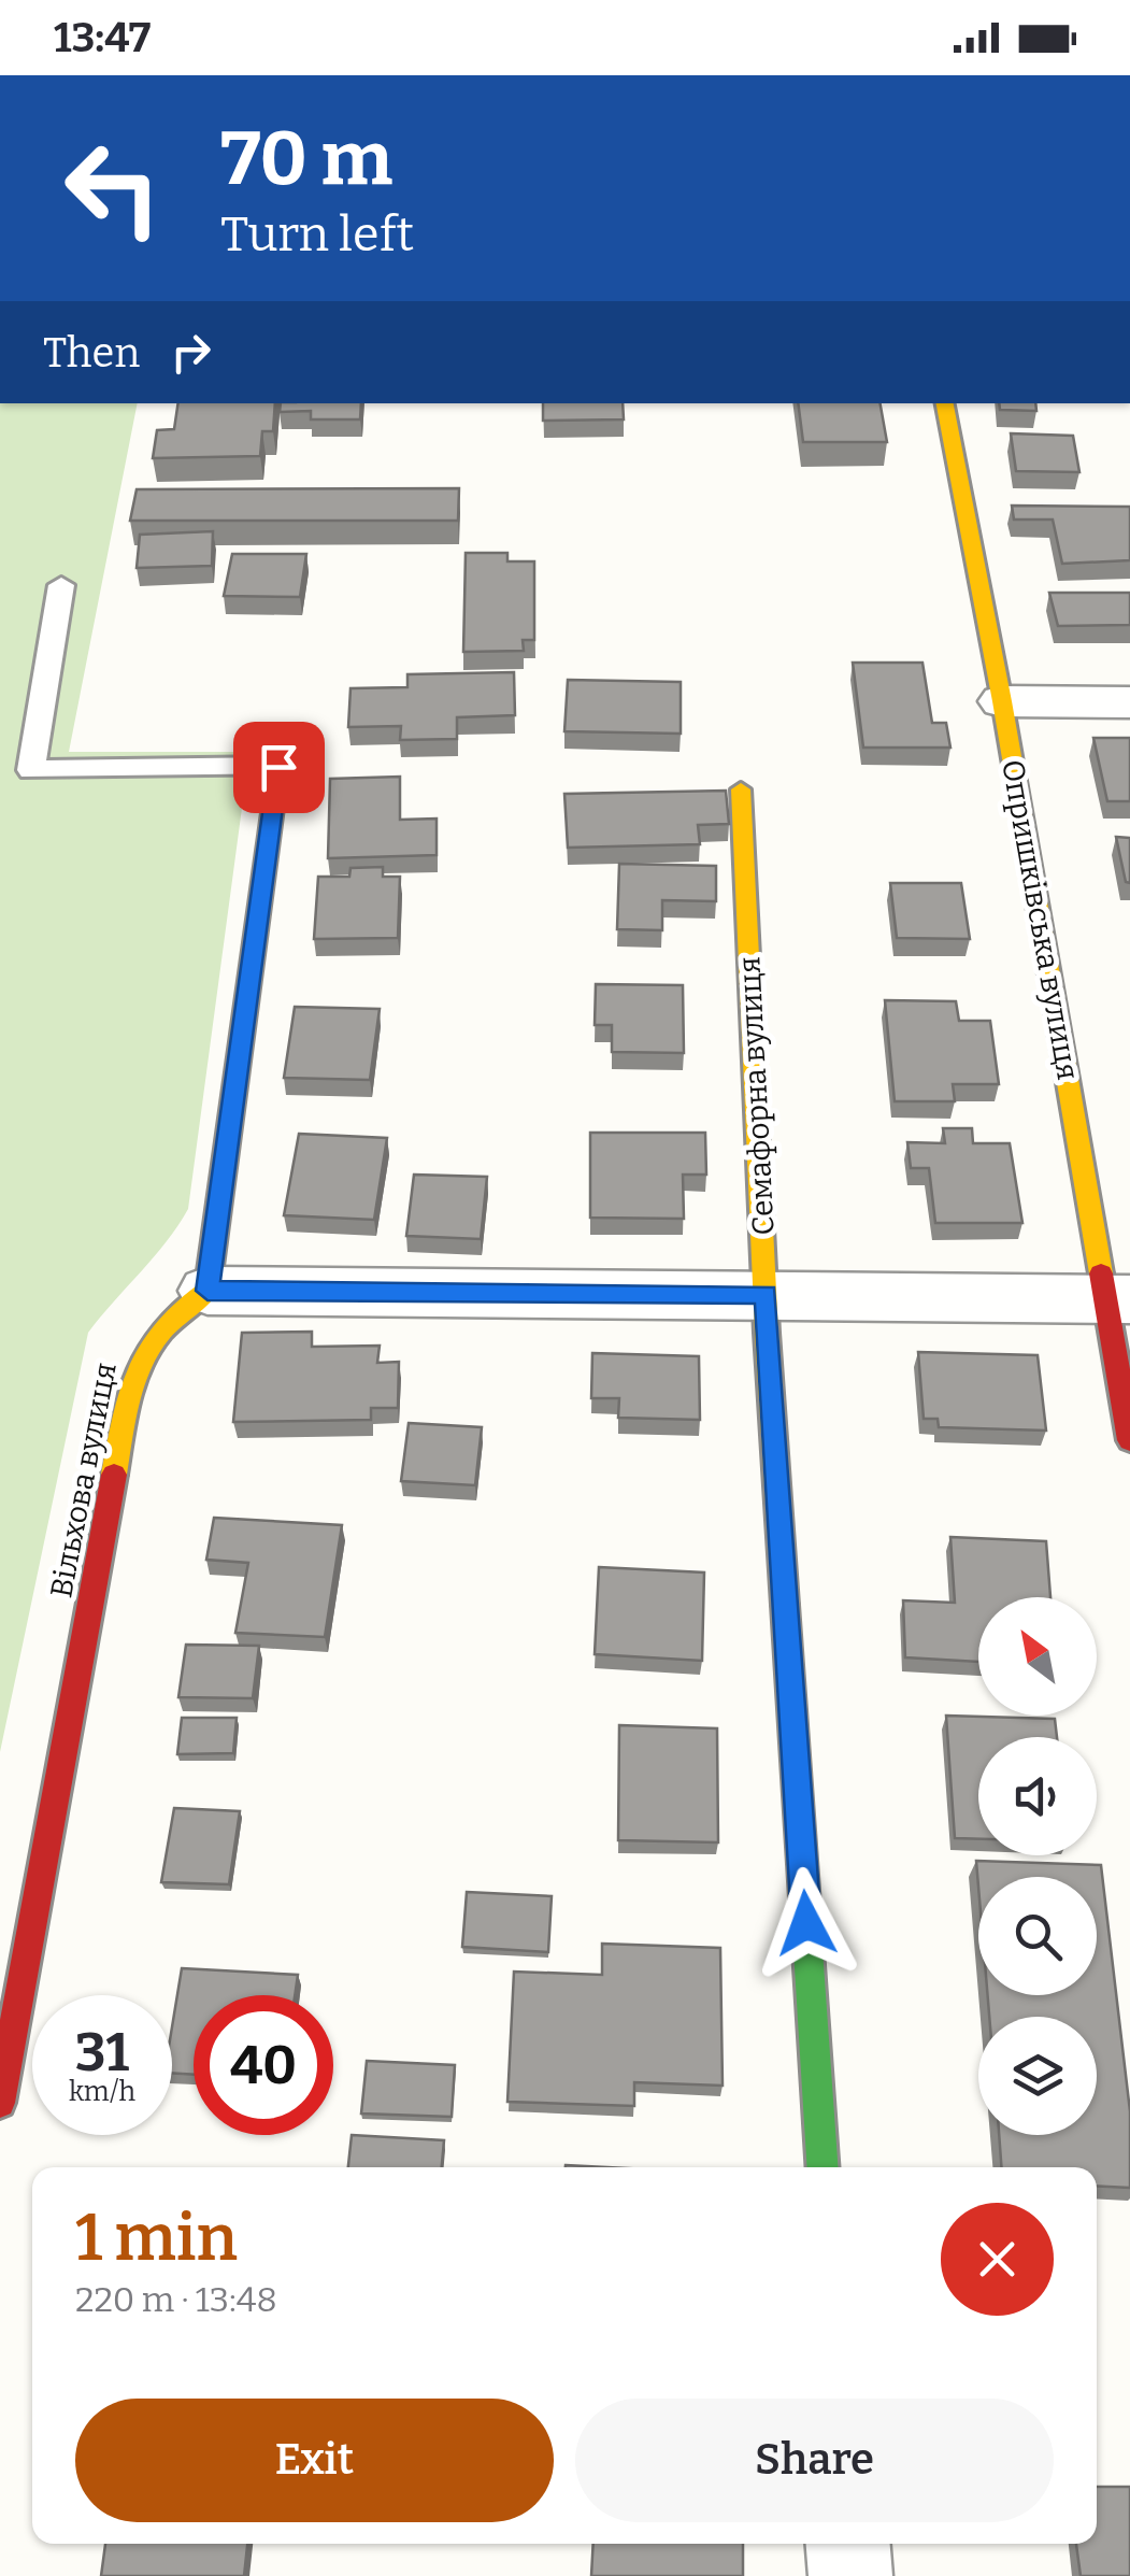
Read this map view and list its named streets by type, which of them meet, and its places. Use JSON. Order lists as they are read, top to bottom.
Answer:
{
  "streets": {
    "street": ["Опришківська вулиця", "Семафорна вулиця", "Вільхова вулиця"]
  },
  "north": "top left",
  "page": {
    "status": "13:47",
    "turn": ["70 m", "Turn left"],
    "then": "Then",
    "speed": "31 km/h",
    "limit": "40",
    "heading": ["1 min", "220 m · 13:48"],
    "buttons": ["Exit", "Share"]
  }
}
